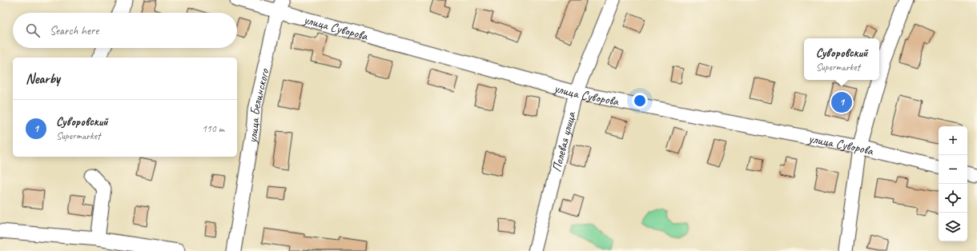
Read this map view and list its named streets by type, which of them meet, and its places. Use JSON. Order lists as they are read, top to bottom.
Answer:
{
  "streets": {
    "street": ["улица Суворова", "улица Белинского", "Полевая улица"]
  },
  "crossings": [
    ["улица Суворова", "улица Белинского"],
    ["улица Суворова", "Полевая улица"]
  ],
  "page": {
    "search": "Search here",
    "popup": ["Суворовский", "Supermarket"],
    "heading": "Nearby",
    "pins": "1",
    "list": [
      {
        "mark": "1",
        "name": "Суворовский",
        "note": "Supermarket",
        "value": "110 m"
      }
    ],
    "map_buttons": ["+", "−"]
  }
}
